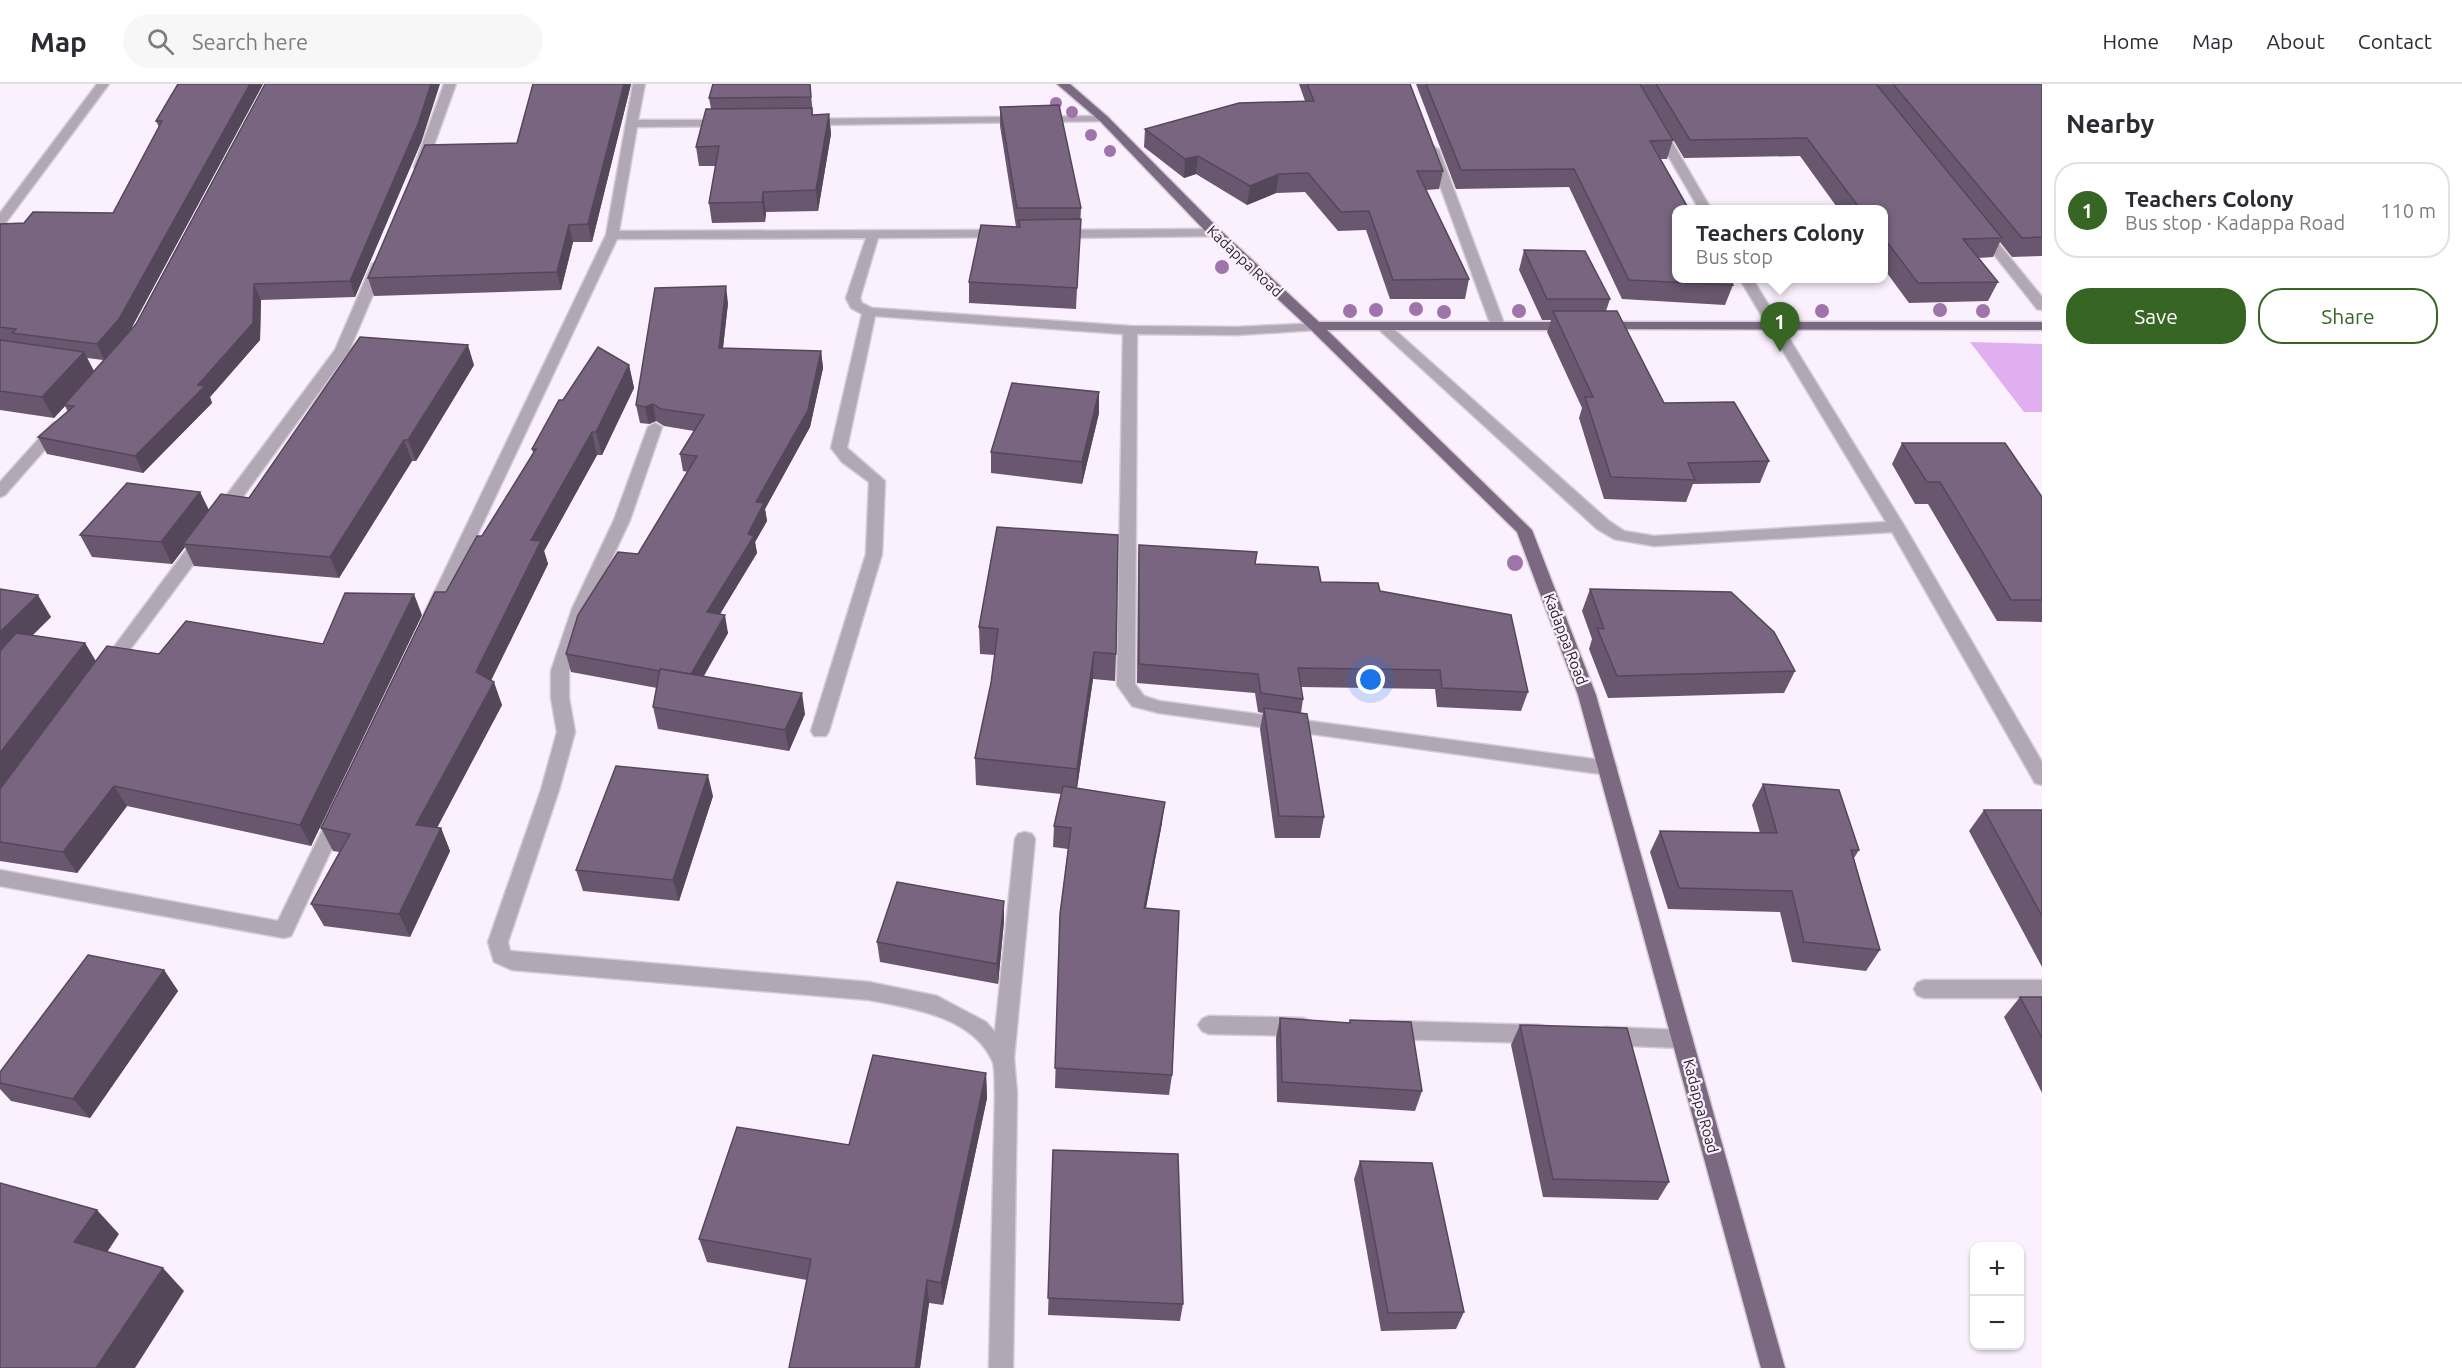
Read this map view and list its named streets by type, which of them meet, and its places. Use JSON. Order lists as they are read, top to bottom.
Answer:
{
  "streets": {
    "main road": ["Kadappa Road"]
  },
  "page": {
    "header": "Map",
    "search": "Search here",
    "nav": [
      "Home",
      "Map",
      "About",
      "Contact"
    ],
    "heading": "Nearby",
    "list": [
      {
        "mark": "1",
        "name": "Teachers Colony",
        "note": "Bus stop · Kadappa Road",
        "value": "110 m"
      }
    ],
    "popup": ["Teachers Colony", "Bus stop"],
    "buttons": ["Save", "Share"],
    "pins": "1",
    "map_buttons": ["+", "−"]
  }
}
